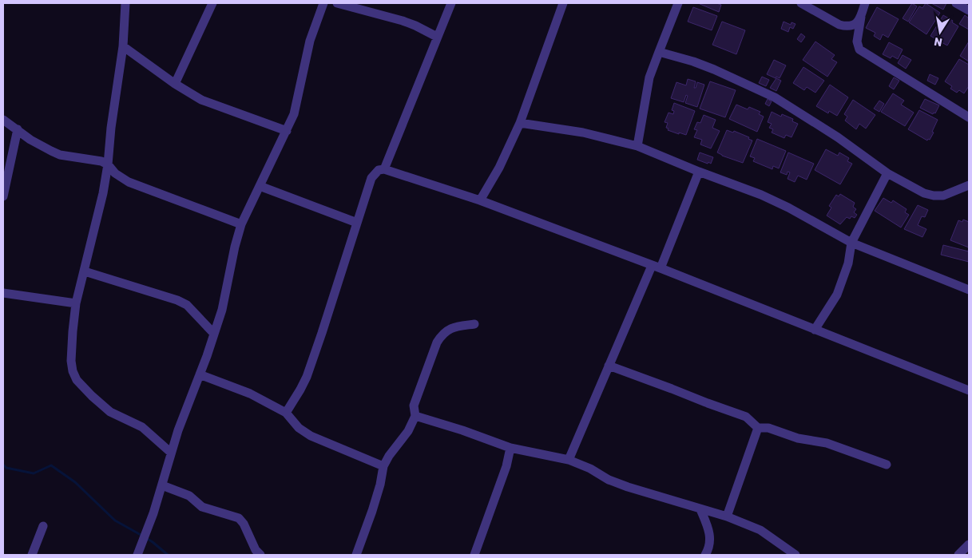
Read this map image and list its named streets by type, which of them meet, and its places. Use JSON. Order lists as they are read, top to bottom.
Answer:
{
  "north": "bottom"
}
